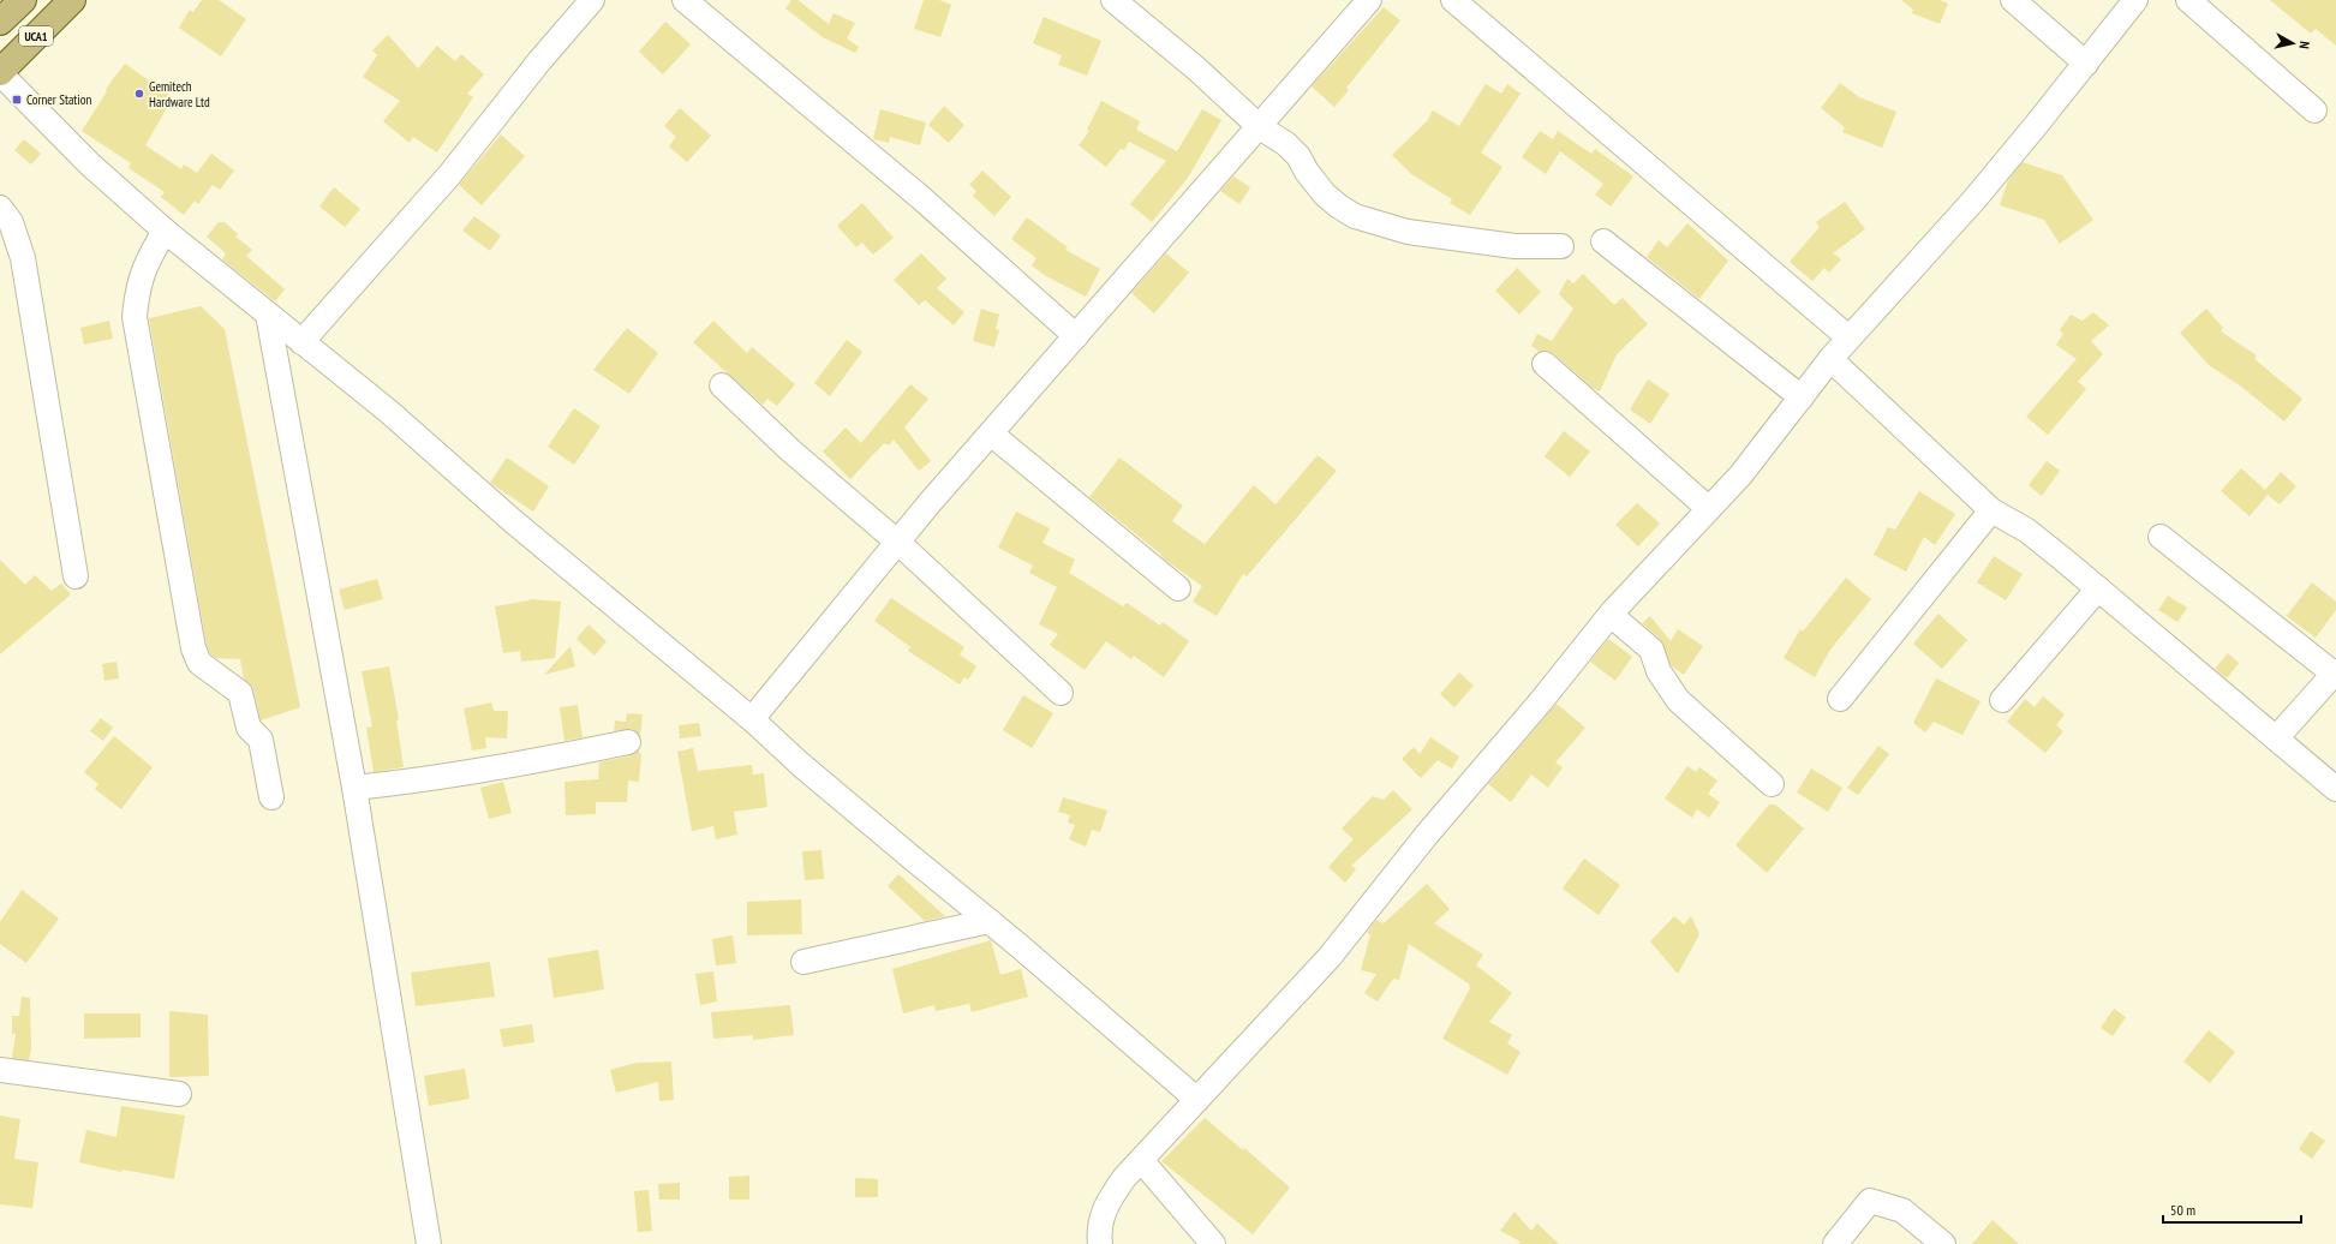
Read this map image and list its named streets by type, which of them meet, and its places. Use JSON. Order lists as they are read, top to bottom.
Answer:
{
  "streets": {
    "main road": ["UCA1"]
  },
  "places": {
    "other": ["Gemitech Hardware Ltd"],
    "transit": ["Corner Station"]
  },
  "scale_bar": "50 m",
  "north": "right"
}
